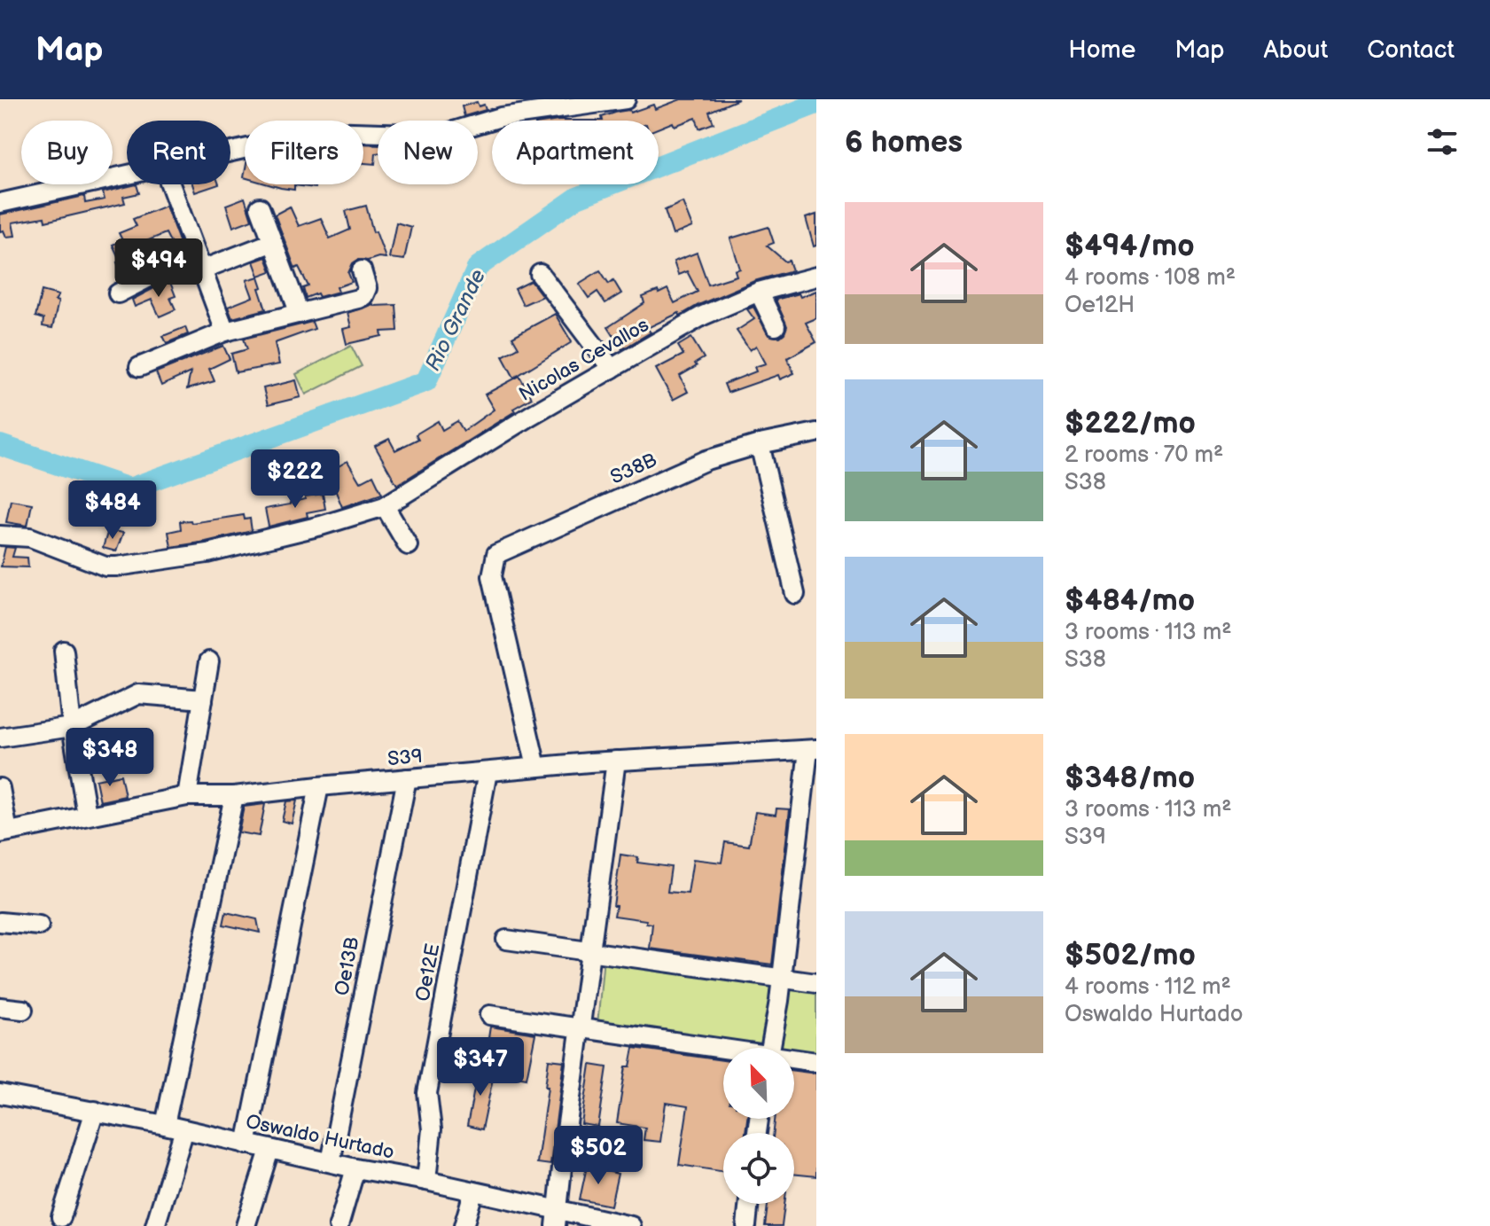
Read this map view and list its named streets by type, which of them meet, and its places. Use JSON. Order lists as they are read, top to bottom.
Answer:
{
  "streets": {
    "street": [
      "Nicolas Cevallos",
      "S38B",
      "S39",
      "Oe13B",
      "Oe12E",
      "Oswaldo Hurtado"
    ]
  },
  "crossings": [
    ["S38B", "S39"],
    ["S39", "Oe13B"],
    ["S39", "Oe12E"],
    ["Oe13B", "Oswaldo Hurtado"],
    ["Oe12E", "Oswaldo Hurtado"]
  ],
  "water": ["Rio Grande"],
  "north": "top left",
  "page": {
    "header": "Map",
    "nav": [
      "Home",
      "Map",
      "About",
      "Contact"
    ],
    "heading": "6 homes",
    "chip": [
      "Buy",
      "Rent",
      "Filters",
      "New",
      "Apartment"
    ],
    "list": [
      {
        "name": "$494/mo",
        "note": "4 rooms · 108 m² · Oe12H"
      },
      {
        "name": "$222/mo",
        "note": "2 rooms · 70 m² · S38"
      },
      {
        "name": "$484/mo",
        "note": "3 rooms · 113 m² · S38"
      },
      {
        "name": "$348/mo",
        "note": "3 rooms · 113 m² · S39"
      },
      {
        "name": "$502/mo",
        "note": "4 rooms · 112 m² · Oswaldo Hurtado"
      }
    ],
    "price": [
      "$494",
      "$222",
      "$484",
      "$348",
      "$347",
      "$502"
    ]
  }
}
